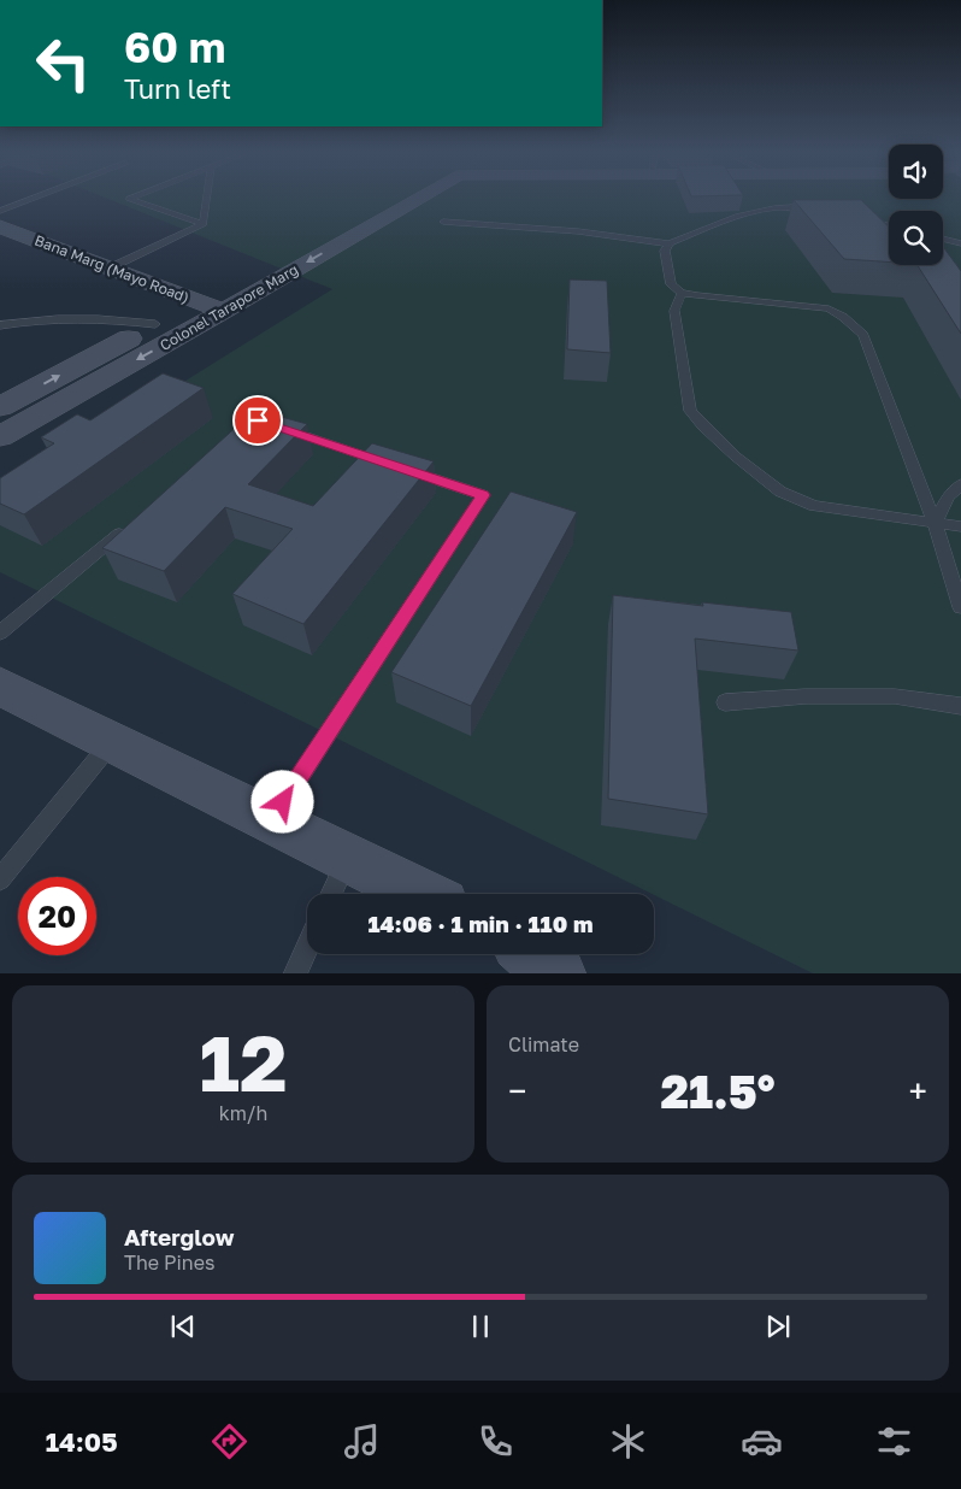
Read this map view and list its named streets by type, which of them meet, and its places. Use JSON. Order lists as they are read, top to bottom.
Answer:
{
  "streets": {
    "street": ["Bana Marg (Mayo Road)", "Colonel Tarapore Marg"]
  },
  "crossings": [
    ["Bana Marg (Mayo Road)", "Colonel Tarapore Marg"]
  ],
  "page": {
    "turn": ["60 m", "Turn left"],
    "limit": "20",
    "trip": "14:06 · 1 min · 110 m",
    "tile": [
      ["12", "km/h"],
      "Climate"
    ],
    "heat": ["−", "21.5°", "+"],
    "song": ["Afterglow", "The Pines"],
    "tabs": "14:05"
  }
}
